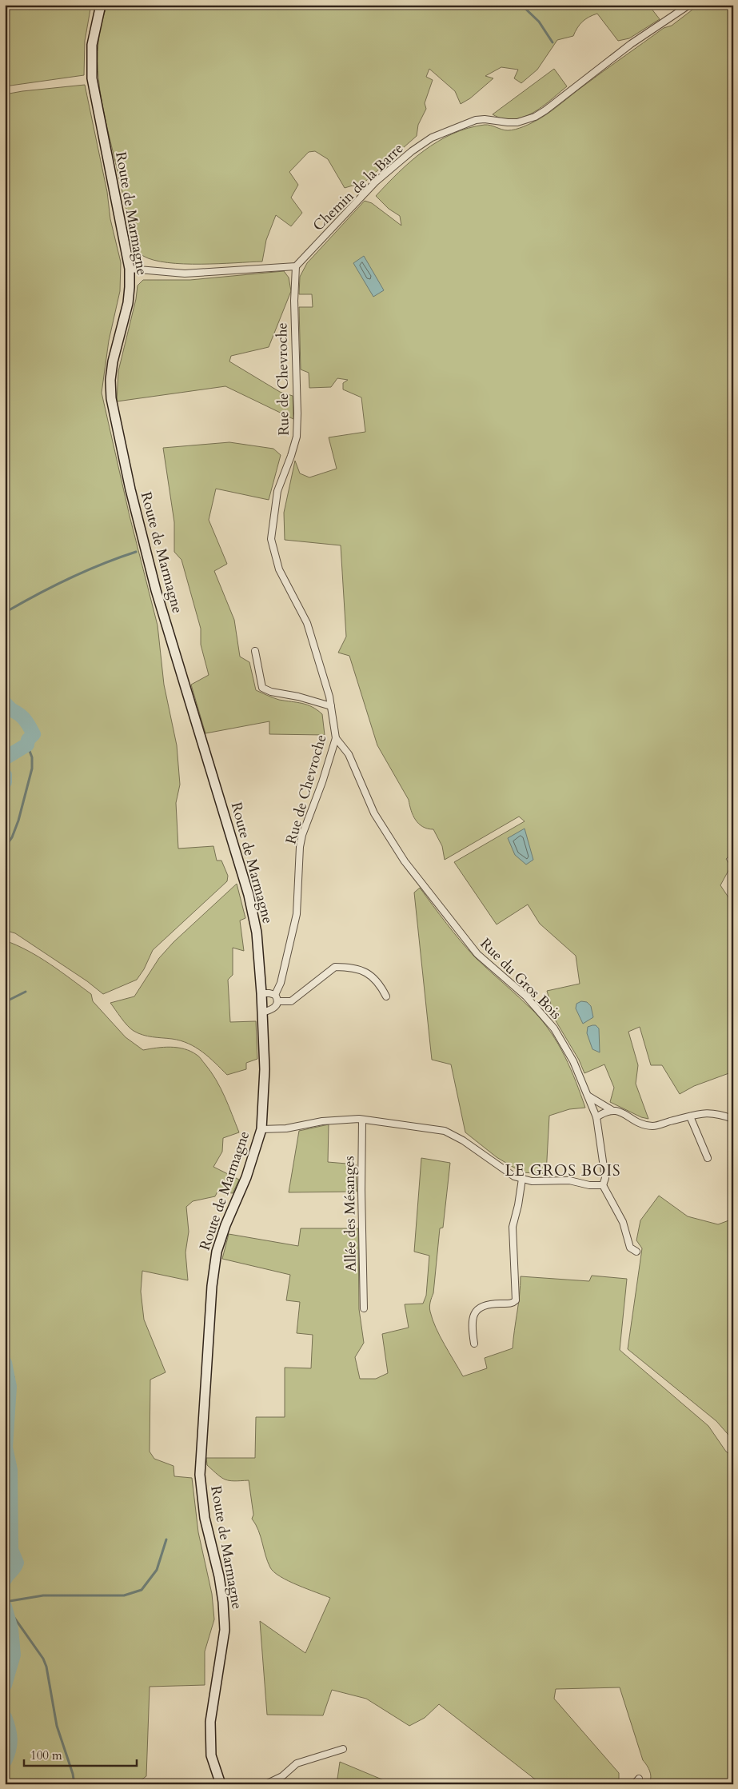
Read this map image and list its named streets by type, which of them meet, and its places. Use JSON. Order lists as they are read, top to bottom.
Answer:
{
  "streets": {
    "main road": ["Route de Marmagne"],
    "street": [
      "Chemin de la Barre",
      "Rue de Chevroche",
      "Rue du Gros Bois",
      "Allée des Mésanges"
    ]
  },
  "crossings": [
    ["Chemin de la Barre", "Rue de Chevroche"],
    ["Rue de Chevroche", "Rue du Gros Bois"]
  ],
  "districts": ["LE GROS BOIS"],
  "scale_bar": "100 m"
}
